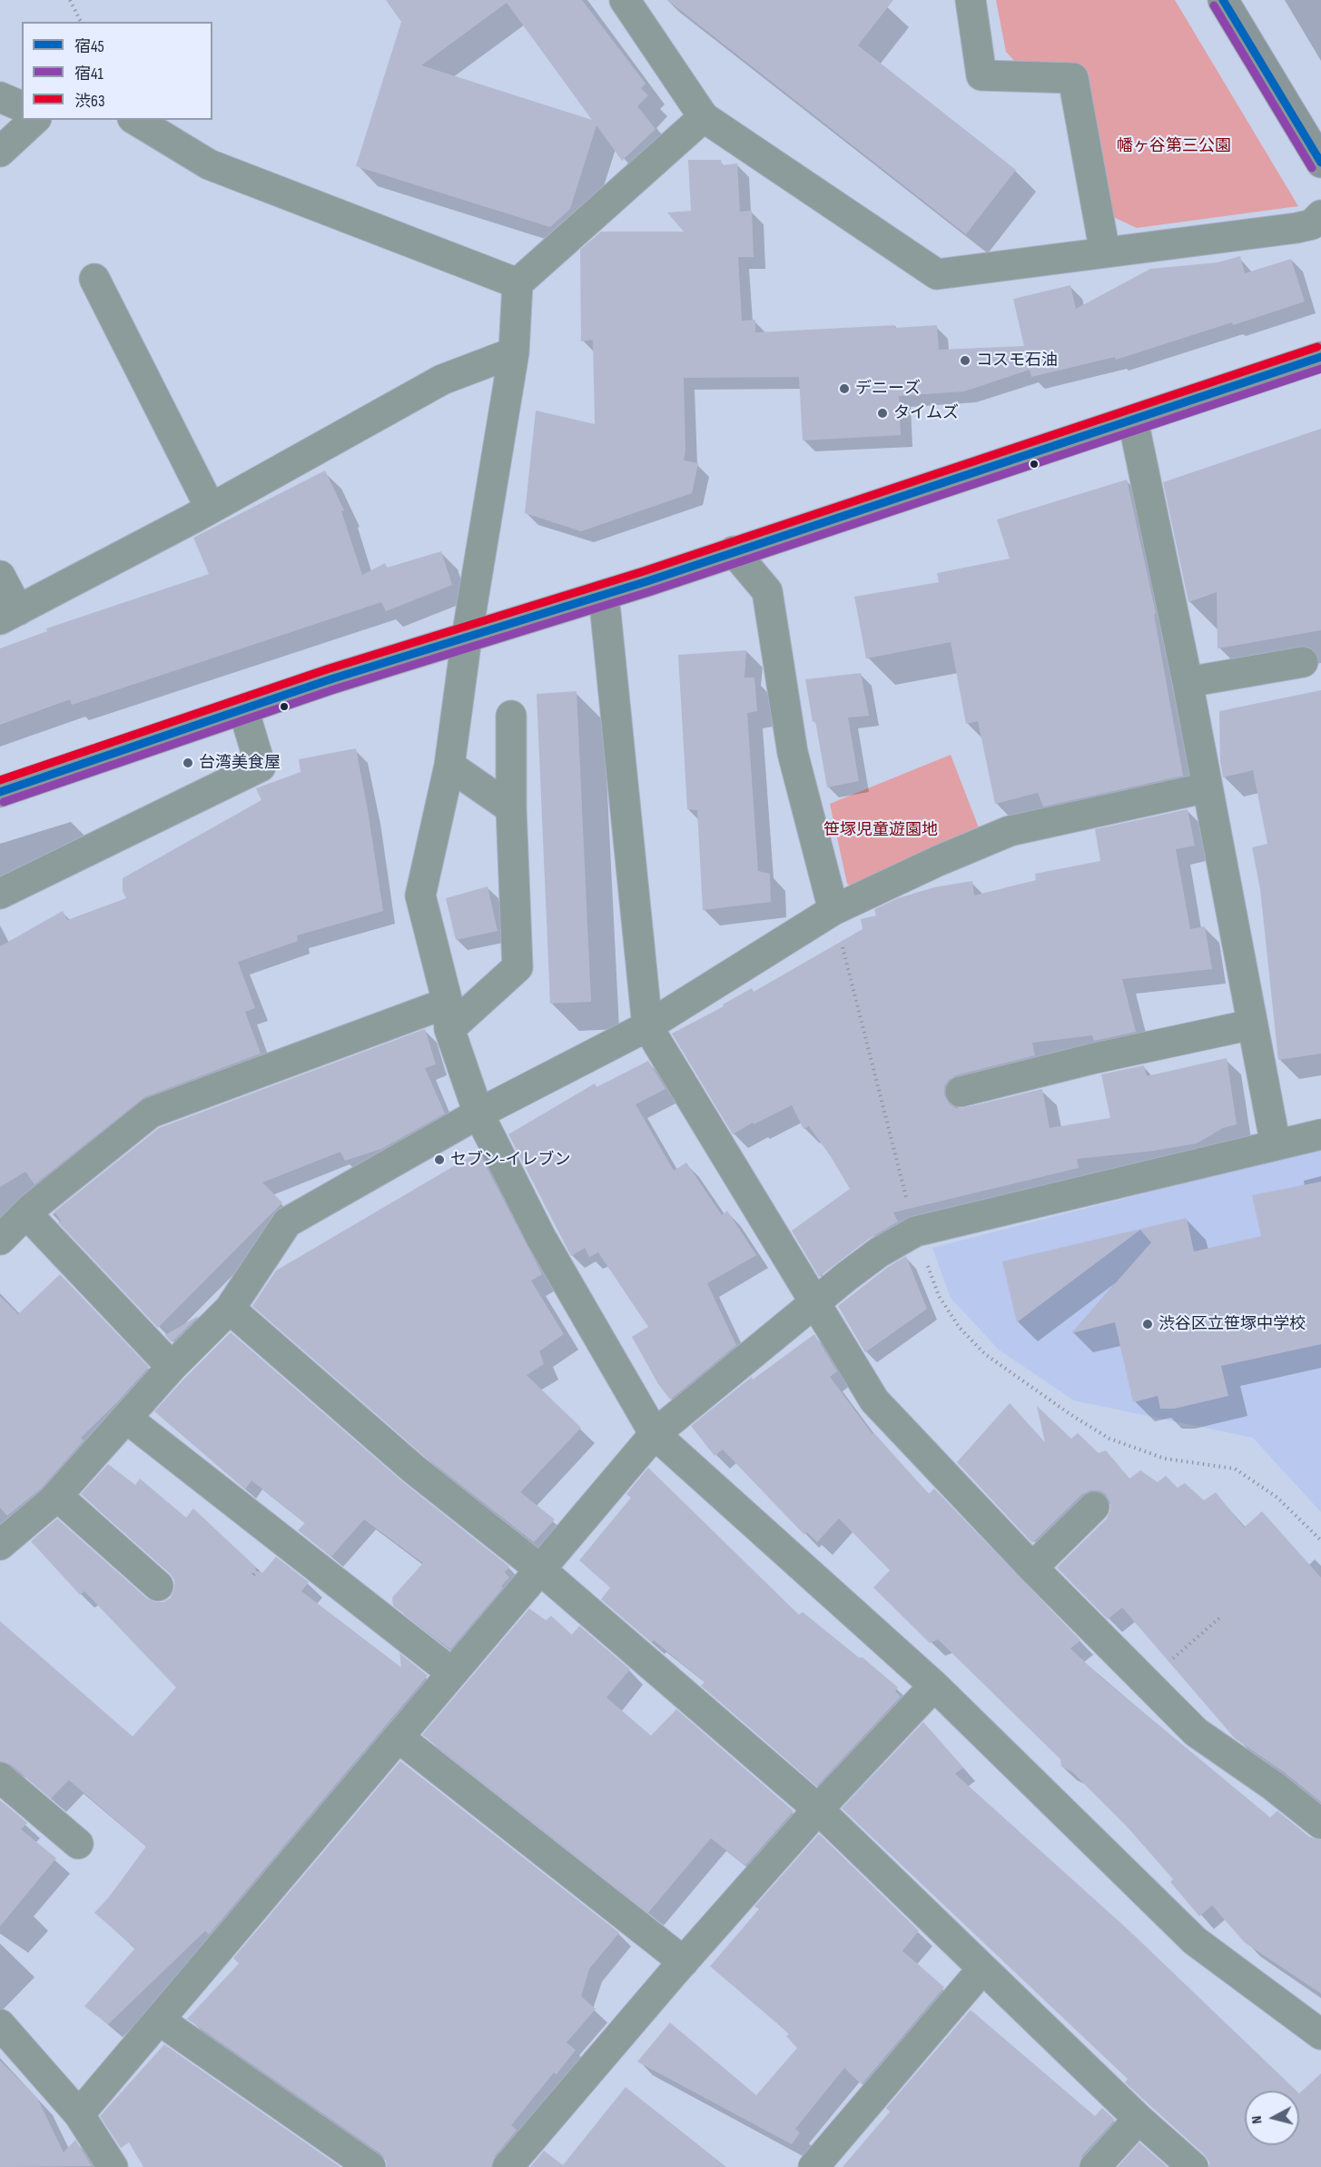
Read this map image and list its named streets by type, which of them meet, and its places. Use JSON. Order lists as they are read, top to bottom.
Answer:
{
  "parks": ["幡ヶ谷第三公園", "笹塚児童遊園地"],
  "places": [
    "コスモ石油",
    "デニーズ",
    "タイムズ",
    "台湾美食屋",
    "セブン-イレブン",
    "渋谷区立笹塚中学校"
  ],
  "lines": ["transit line 宿45", "transit line 宿41", "transit line 渋63"],
  "legend": ["宿45", "宿41", "渋63"],
  "north": "left"
}
